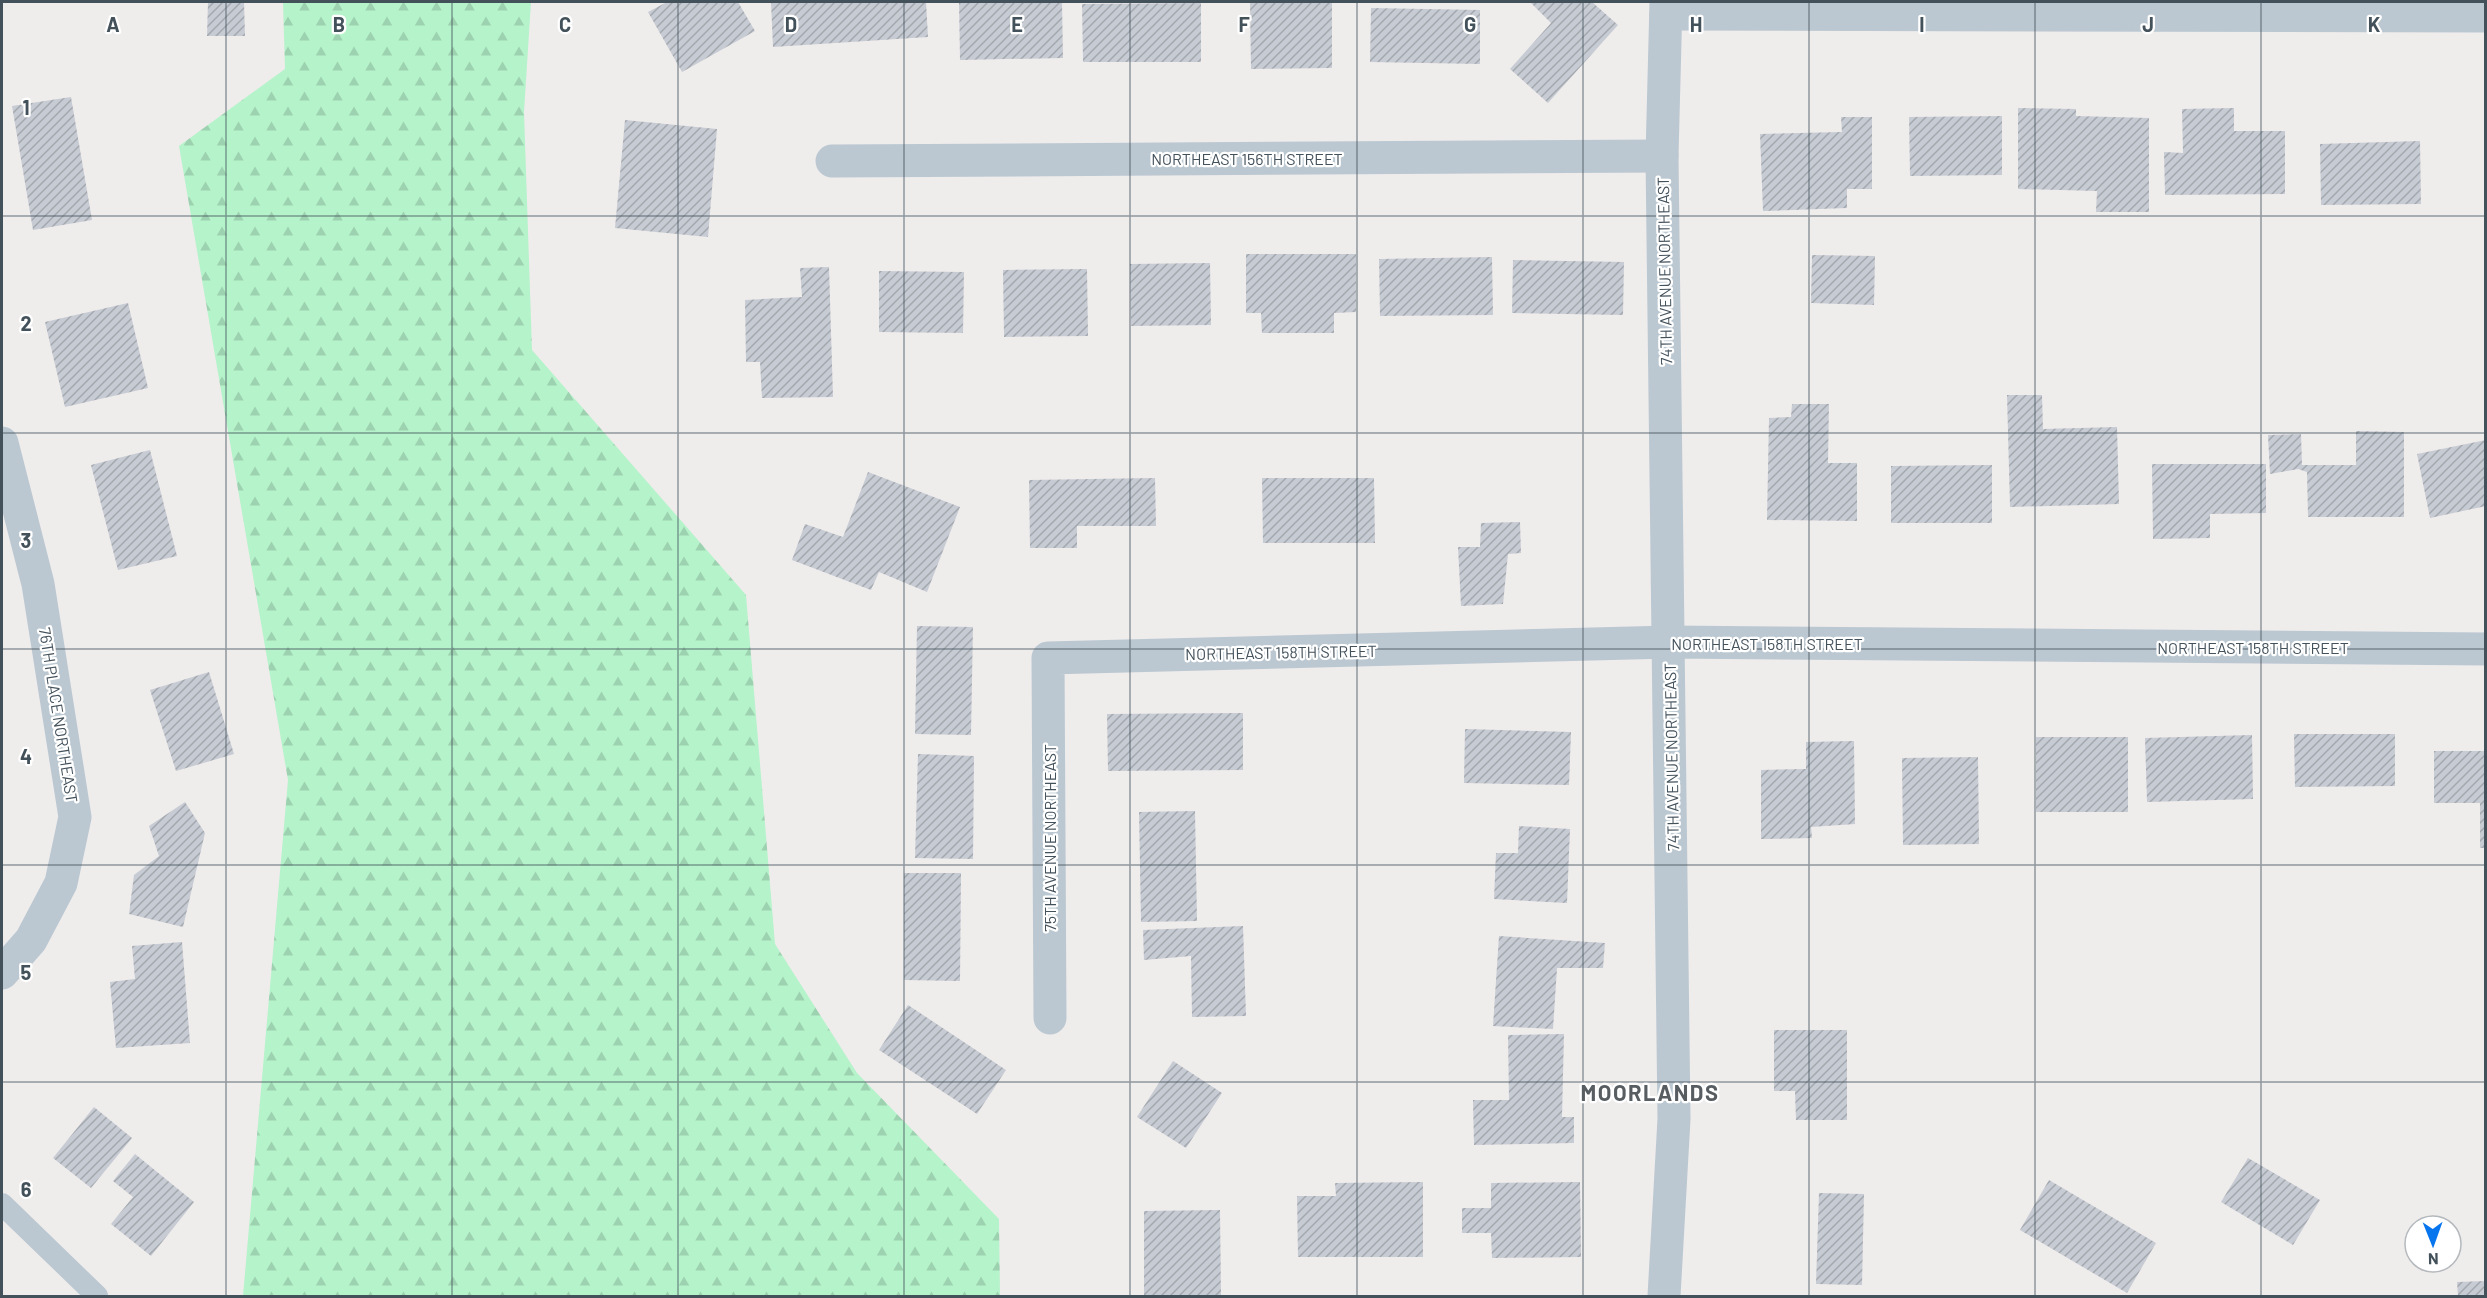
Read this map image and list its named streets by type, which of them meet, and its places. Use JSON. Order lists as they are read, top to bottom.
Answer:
{
  "streets": {
    "street": [
      "NORTHEAST 156TH STREET",
      "74TH AVENUE NORTHEAST",
      "NORTHEAST 158TH STREET",
      "76TH PLACE NORTHEAST",
      "75TH AVENUE NORTHEAST"
    ]
  },
  "crossings": [
    ["NORTHEAST 156TH STREET", "74TH AVENUE NORTHEAST"],
    ["74TH AVENUE NORTHEAST", "NORTHEAST 158TH STREET"],
    ["NORTHEAST 158TH STREET", "75TH AVENUE NORTHEAST"]
  ],
  "districts": ["MOORLANDS"],
  "north": "bottom",
  "grid": {
    "columns": [
      "A",
      "B",
      "C",
      "D",
      "E",
      "F",
      "G",
      "H",
      "I",
      "J",
      "K"
    ],
    "rows": [
      "1",
      "2",
      "3",
      "4",
      "5",
      "6"
    ]
  }
}
